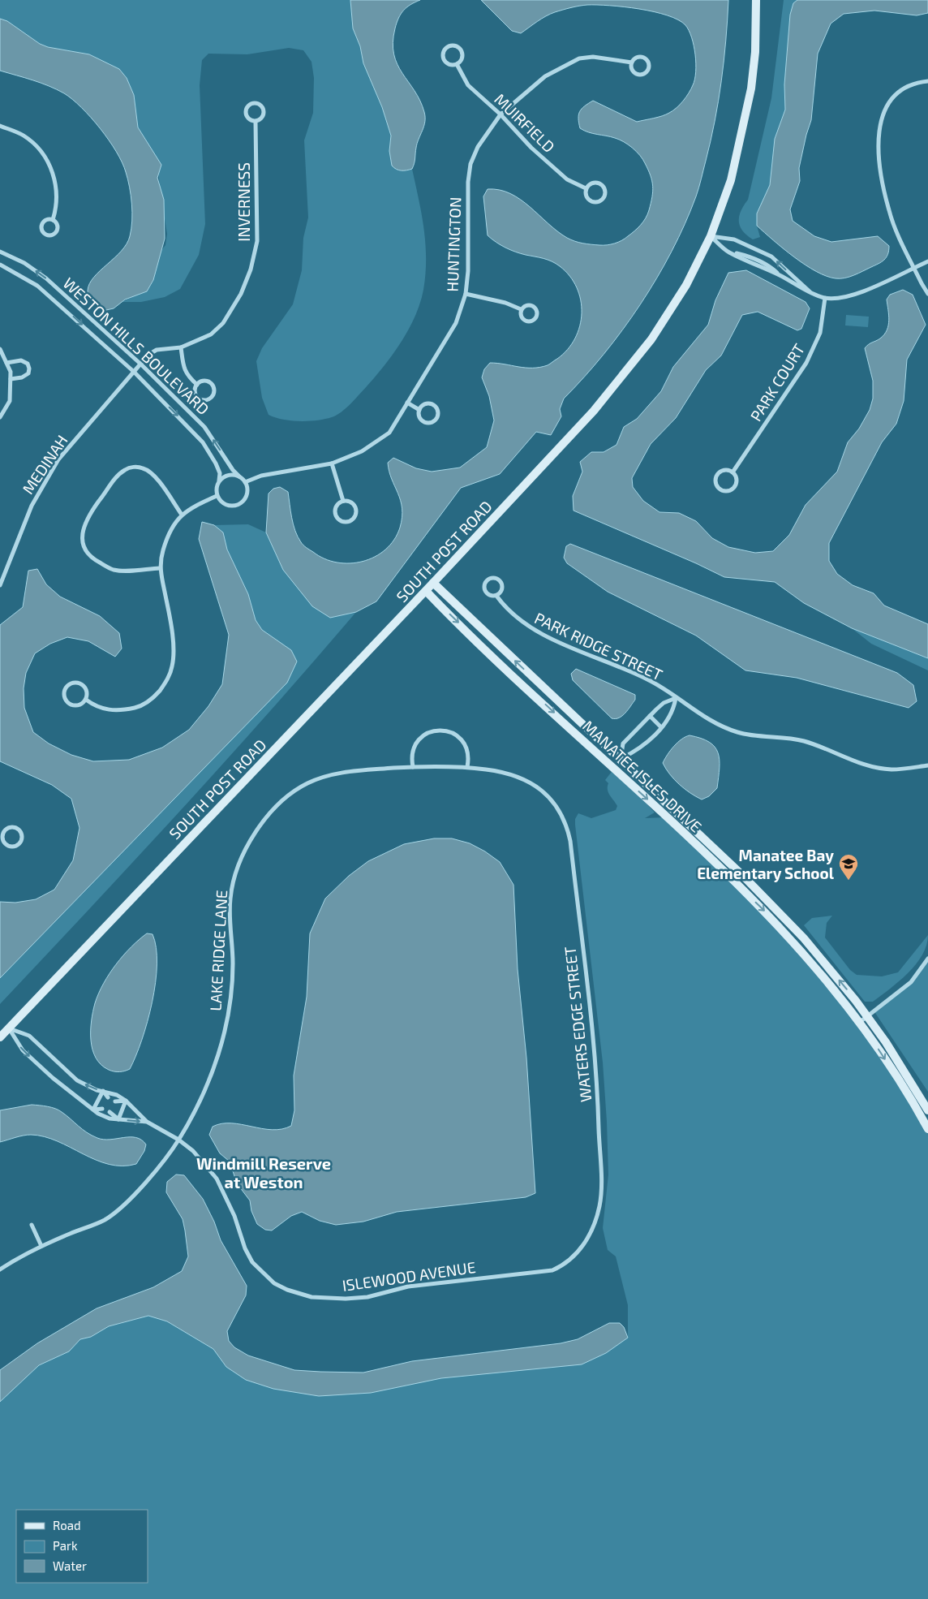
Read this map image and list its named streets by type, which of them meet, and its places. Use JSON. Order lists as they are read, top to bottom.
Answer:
{
  "streets": {
    "street": [
      "MUIRFIELD",
      "INVERNESS",
      "HUNTINGTON",
      "WESTON HILLS BOULEVARD",
      "PARK COURT",
      "MEDINAH",
      "SOUTH POST ROAD",
      "PARK RIDGE STREET",
      "MANATEE ISLES DRIVE",
      "LAKE RIDGE LANE",
      "WATERS EDGE STREET",
      "ISLEWOOD AVENUE"
    ]
  },
  "crossings": [
    ["MUIRFIELD", "HUNTINGTON"],
    ["INVERNESS", "WESTON HILLS BOULEVARD"],
    ["INVERNESS", "MEDINAH"],
    ["HUNTINGTON", "WESTON HILLS BOULEVARD"],
    ["WESTON HILLS BOULEVARD", "MEDINAH"],
    ["SOUTH POST ROAD", "MANATEE ISLES DRIVE"],
    ["PARK RIDGE STREET", "MANATEE ISLES DRIVE"],
    ["LAKE RIDGE LANE", "WATERS EDGE STREET"],
    ["LAKE RIDGE LANE", "ISLEWOOD AVENUE"],
    ["WATERS EDGE STREET", "ISLEWOOD AVENUE"]
  ],
  "districts": ["Windmill Reserve at Weston"],
  "places": {
    "school or university": ["Manatee Bay Elementary School"]
  },
  "legend": ["Road", "Park", "Water"]
}
